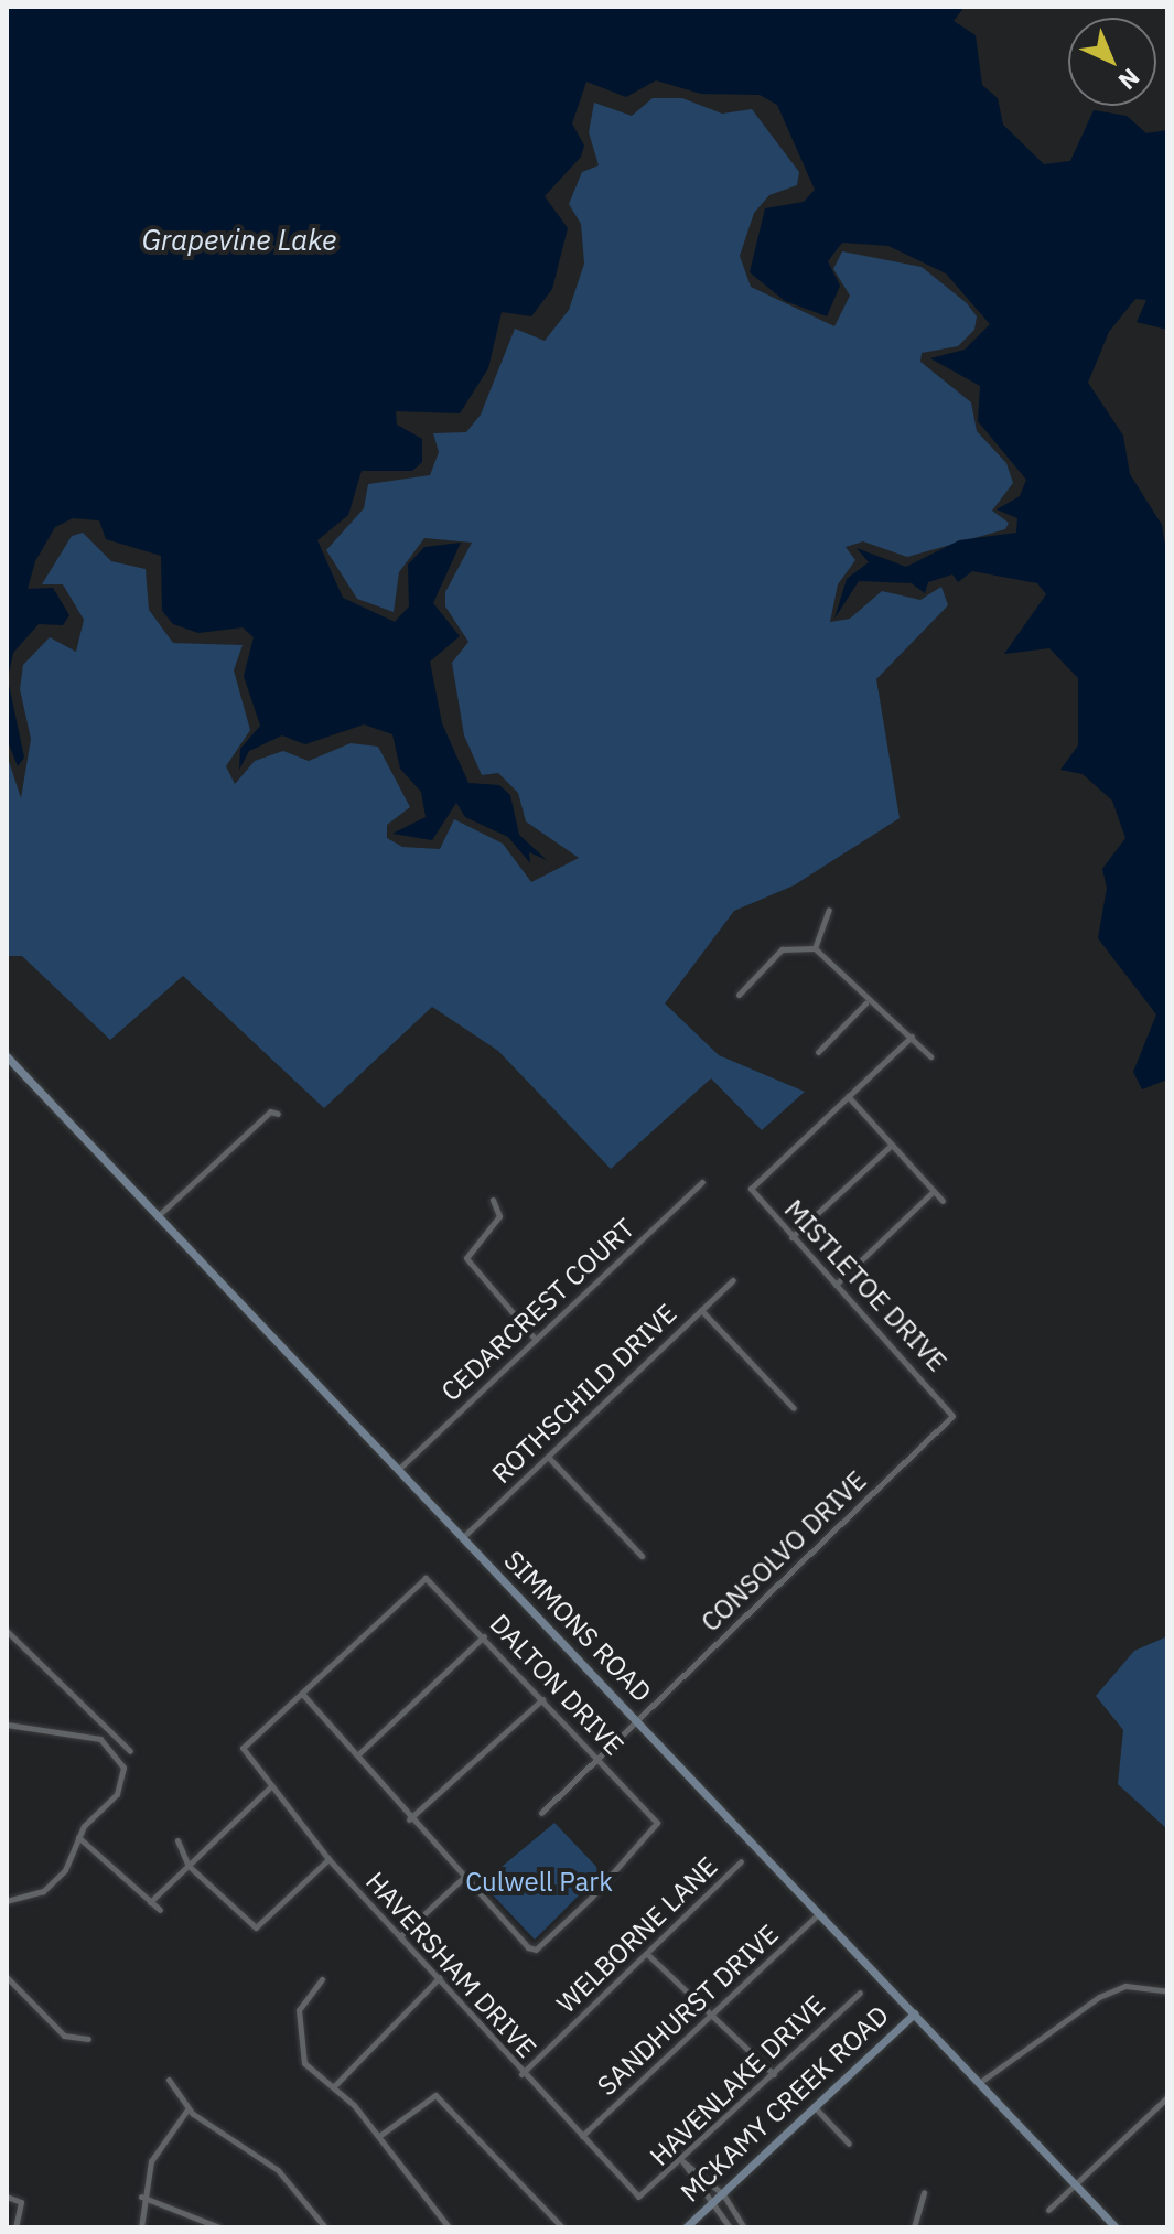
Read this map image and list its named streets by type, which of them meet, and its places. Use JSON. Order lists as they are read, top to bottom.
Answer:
{
  "streets": {
    "street": [
      "MISTLETOE DRIVE",
      "CEDARCREST COURT",
      "ROTHSCHILD DRIVE",
      "CONSOLVO DRIVE",
      "SIMMONS ROAD",
      "DALTON DRIVE",
      "WELBORNE LANE",
      "HAVERSHAM DRIVE",
      "SANDHURST DRIVE",
      "HAVENLAKE DRIVE",
      "MCKAMY CREEK ROAD"
    ]
  },
  "crossings": [
    ["MISTLETOE DRIVE", "CONSOLVO DRIVE"],
    ["CEDARCREST COURT", "SIMMONS ROAD"],
    ["ROTHSCHILD DRIVE", "SIMMONS ROAD"],
    ["CONSOLVO DRIVE", "SIMMONS ROAD"],
    ["CONSOLVO DRIVE", "DALTON DRIVE"],
    ["SIMMONS ROAD", "SANDHURST DRIVE"],
    ["SIMMONS ROAD", "MCKAMY CREEK ROAD"],
    ["DALTON DRIVE", "HAVERSHAM DRIVE"],
    ["WELBORNE LANE", "HAVERSHAM DRIVE"],
    ["HAVERSHAM DRIVE", "SANDHURST DRIVE"],
    ["HAVERSHAM DRIVE", "HAVENLAKE DRIVE"]
  ],
  "water": ["Grapevine Lake"],
  "parks": ["Culwell Park"],
  "north": "bottom right"
}
